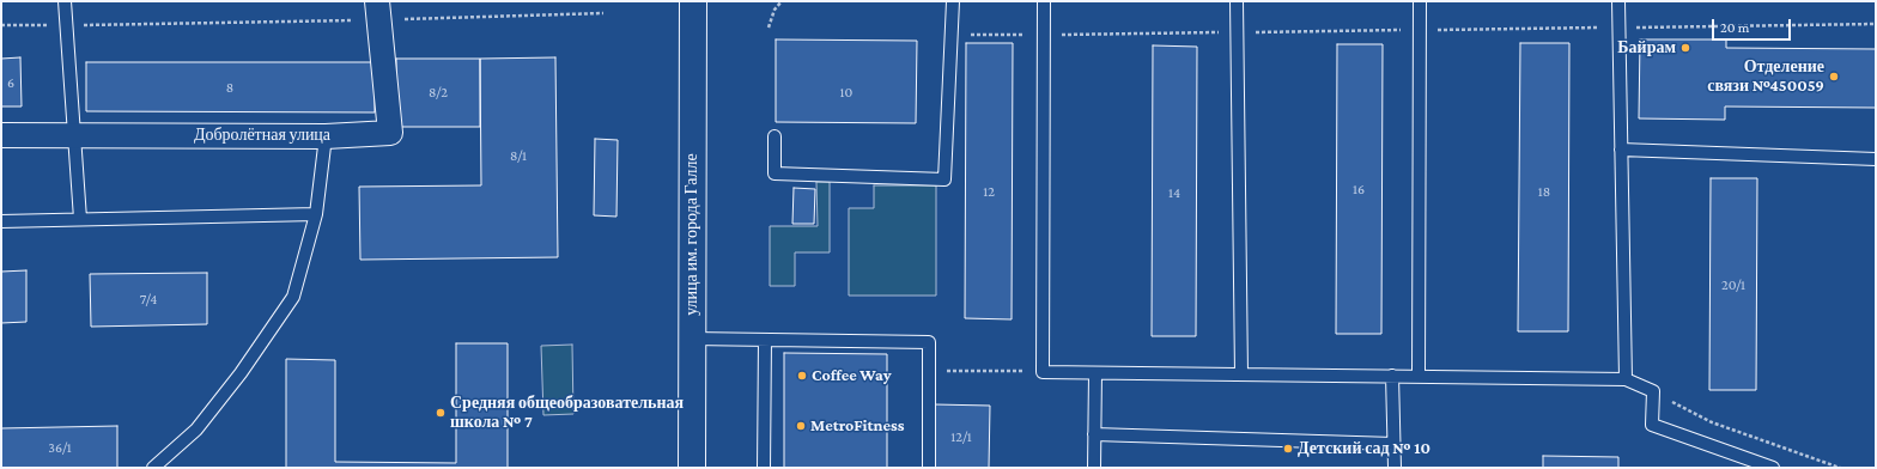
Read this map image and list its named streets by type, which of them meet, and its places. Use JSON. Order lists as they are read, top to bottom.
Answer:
{
  "streets": {
    "main road": ["улица им. города Галле"],
    "street": ["Добролётная улица"]
  },
  "places": [
    "Байрам",
    "Отделение связи №450059",
    "Coffee Way",
    "Средняя общеобразовательная школа № 7",
    "MetroFitness",
    "Детский сад № 10"
  ],
  "house_numbers": [
    "6",
    "8",
    "8/2",
    "10",
    "8/1",
    "16",
    "12",
    "18",
    "14",
    "20/1",
    "7/4",
    "12/1",
    "36/1"
  ],
  "scale_bar": "20 m"
}
